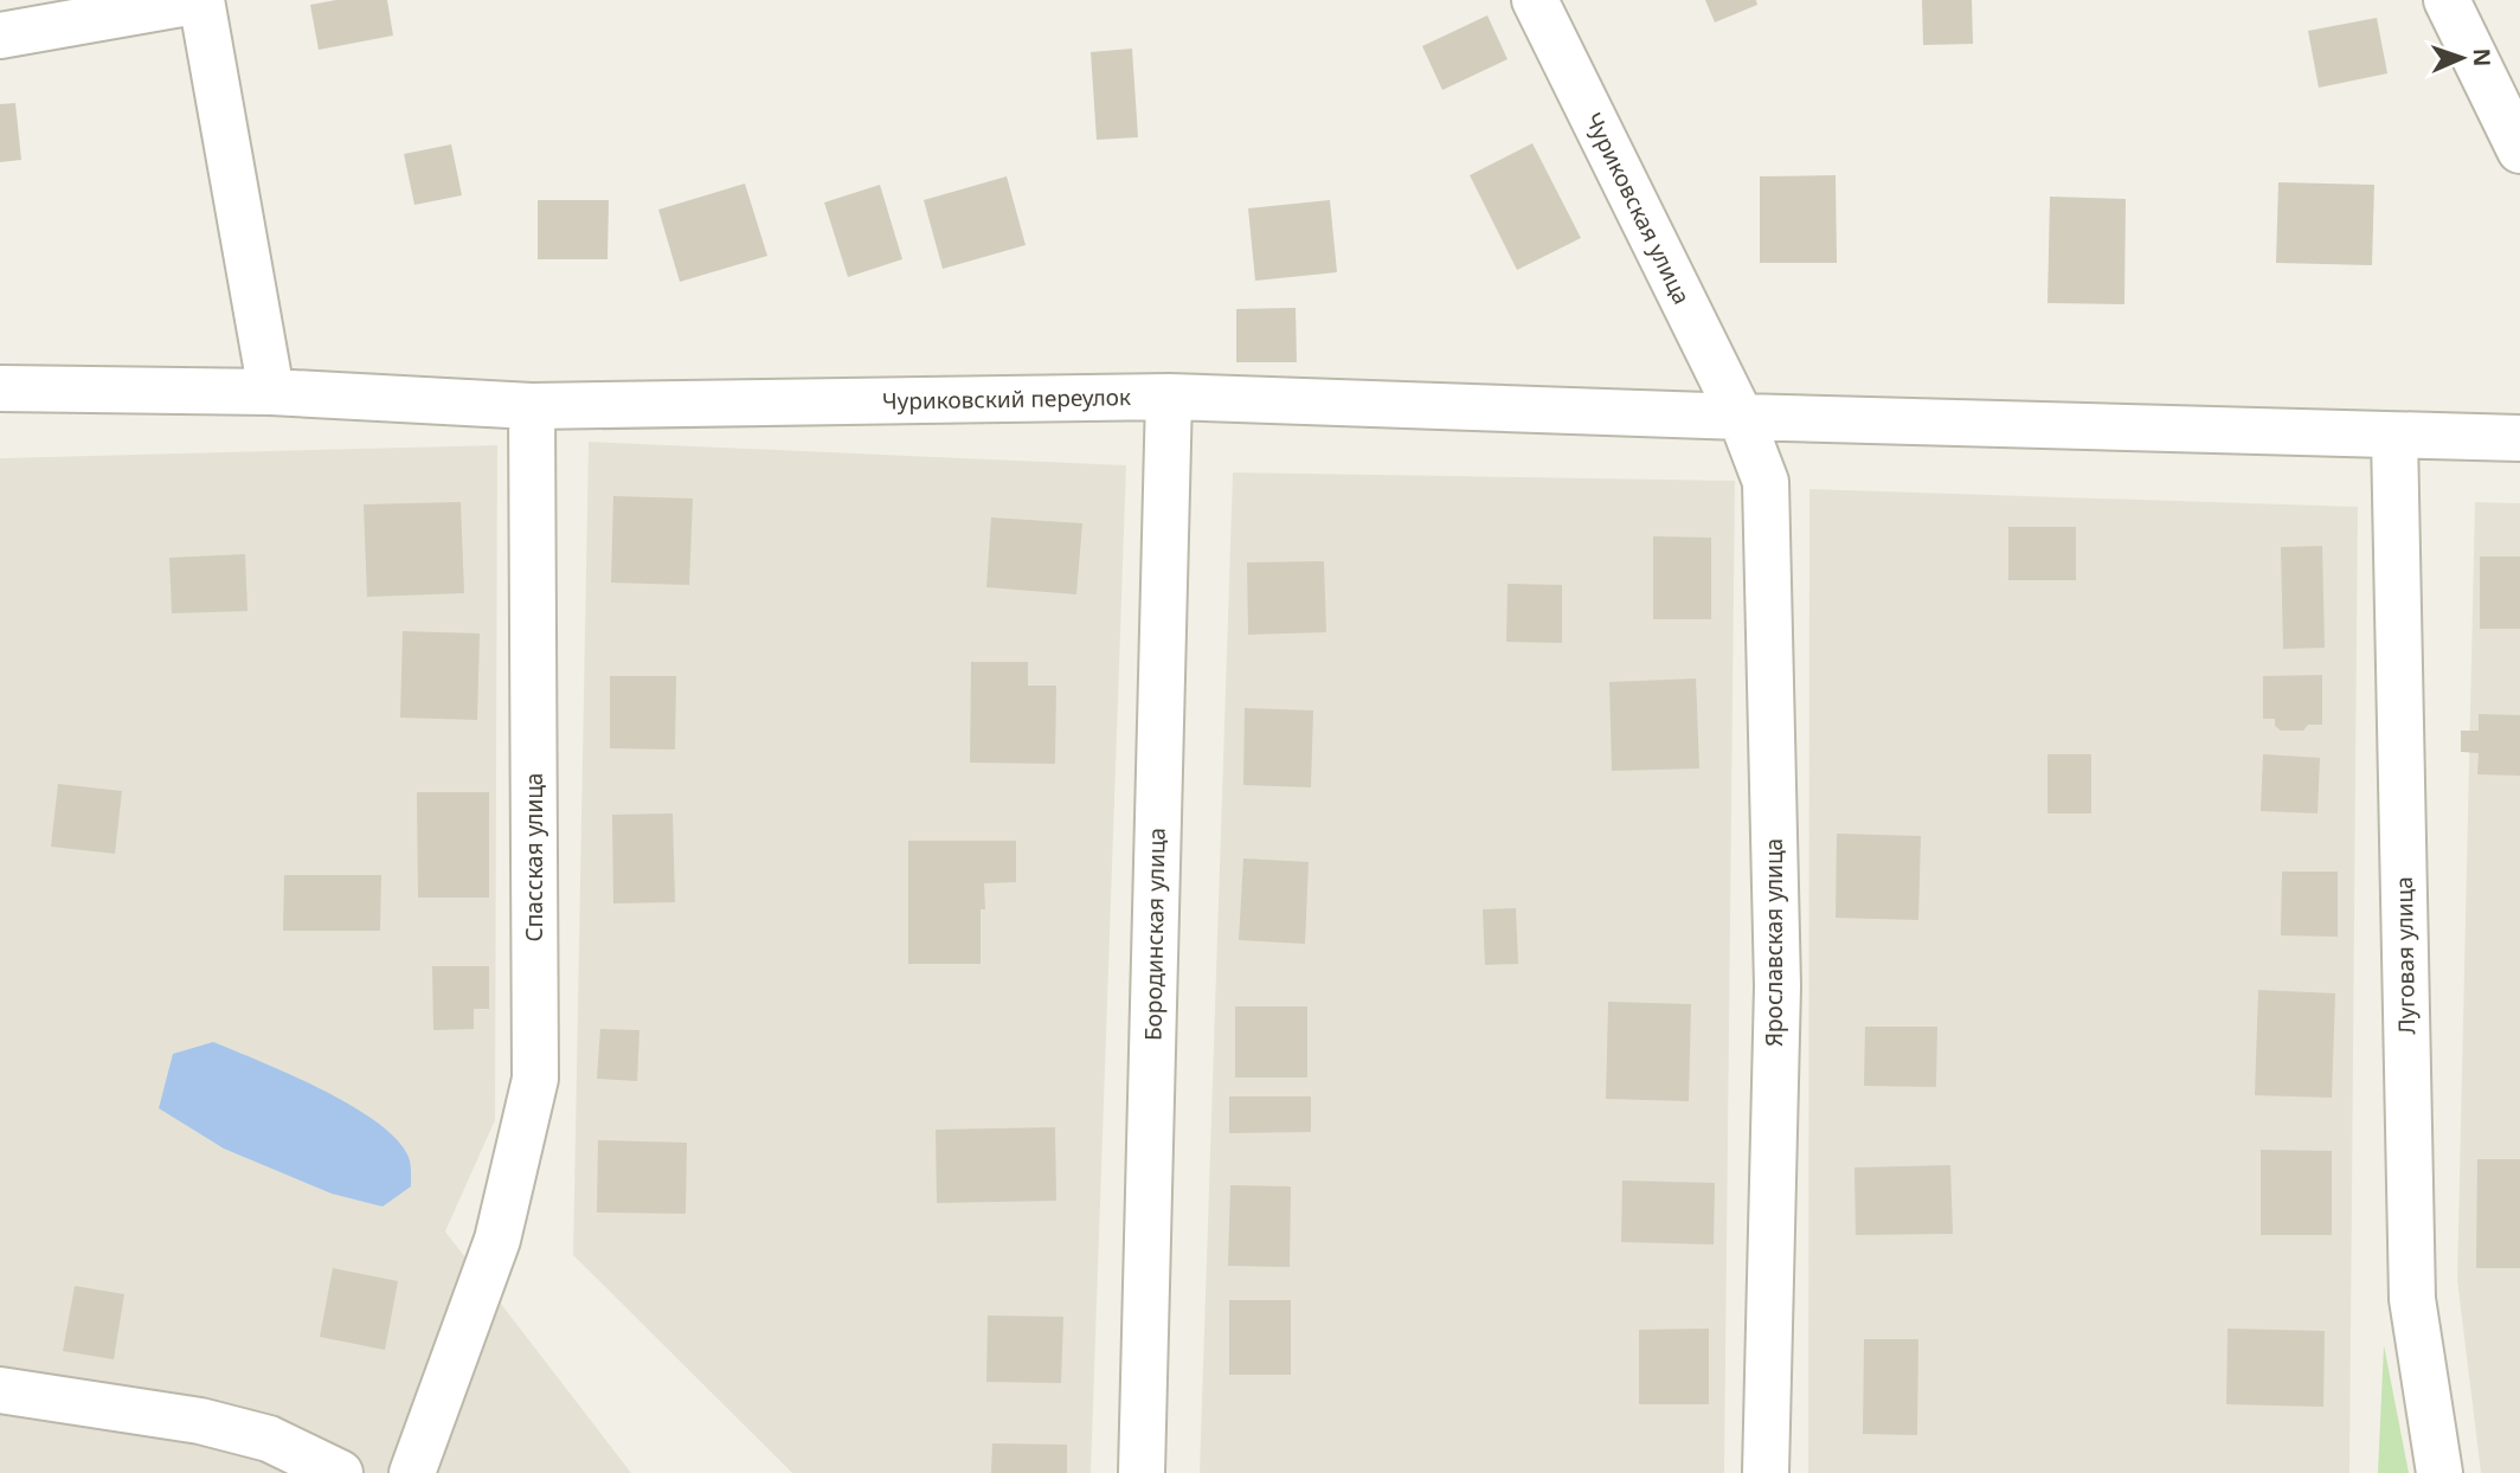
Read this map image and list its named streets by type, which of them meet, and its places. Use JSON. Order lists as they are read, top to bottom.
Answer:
{
  "streets": {
    "street": [
      "Чуриковская улица",
      "Чуриковский переулок",
      "Спасская улица",
      "Бородинская улица",
      "Ярославская улица",
      "Луговая улица"
    ]
  },
  "crossings": [
    ["Чуриковская улица", "Чуриковский переулок"],
    ["Чуриковская улица", "Ярославская улица"],
    ["Чуриковский переулок", "Спасская улица"],
    ["Чуриковский переулок", "Бородинская улица"],
    ["Чуриковский переулок", "Ярославская улица"],
    ["Чуриковский переулок", "Луговая улица"]
  ],
  "north": "right"
}
